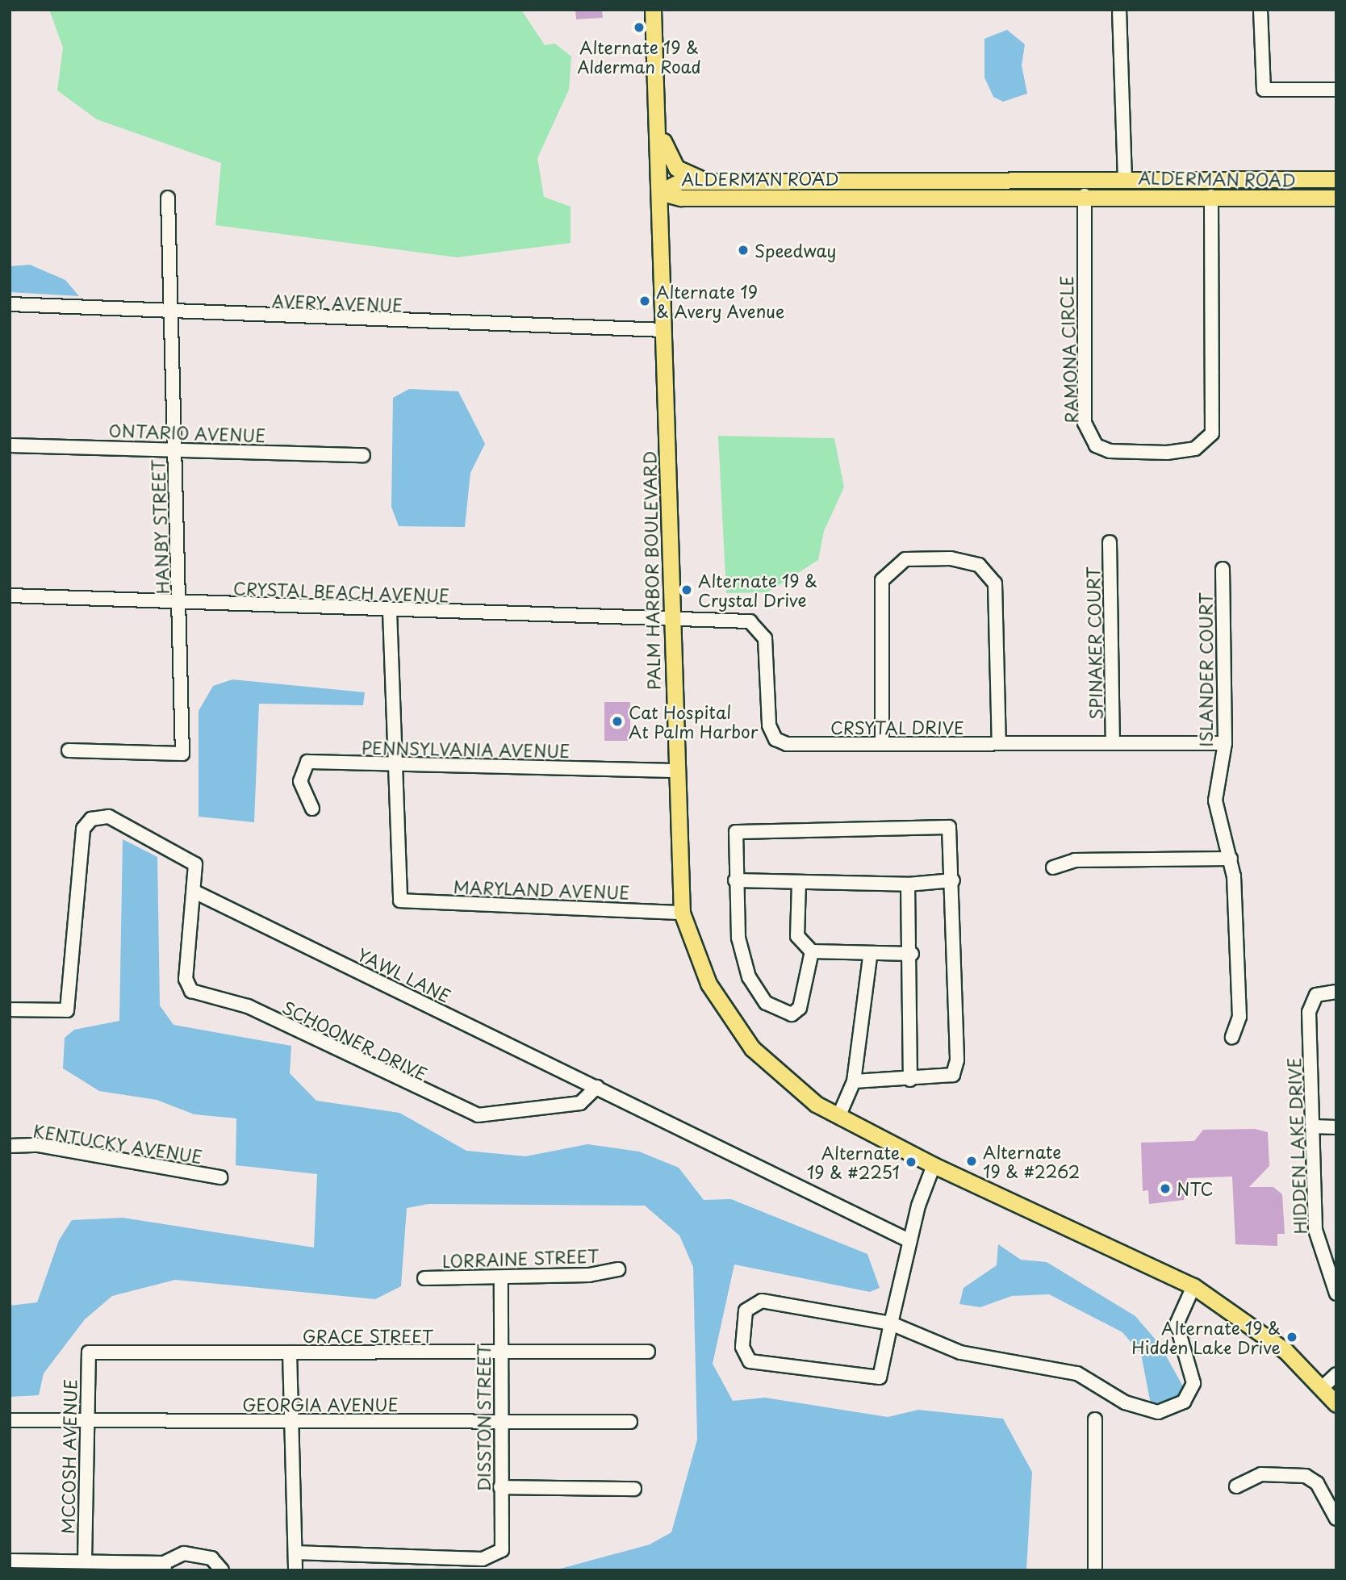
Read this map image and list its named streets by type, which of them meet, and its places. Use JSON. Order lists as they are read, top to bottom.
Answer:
{
  "streets": {
    "main road": ["ALDERMAN ROAD", "PALM HARBOR BOULEVARD"],
    "street": [
      "AVERY AVENUE",
      "RAMONA CIRCLE",
      "ONTARIO AVENUE",
      "HANBY STREET",
      "CRYSTAL BEACH AVENUE",
      "SPINAKER COURT",
      "ISLANDER COURT",
      "CRSYTAL DRIVE",
      "PENNSYLVANIA AVENUE",
      "MARYLAND AVENUE",
      "YAWL LANE",
      "SCHOONER DRIVE",
      "KENTUCKY AVENUE",
      "HIDDEN LAKE DRIVE",
      "LORRAINE STREET",
      "GRACE STREET",
      "GEORGIA AVENUE",
      "DISSTON STREET",
      "MCCOSH AVENUE"
    ]
  },
  "crossings": [
    ["ALDERMAN ROAD", "RAMONA CIRCLE"],
    ["ALDERMAN ROAD", "PALM HARBOR BOULEVARD"],
    ["AVERY AVENUE", "HANBY STREET"],
    ["AVERY AVENUE", "PALM HARBOR BOULEVARD"],
    ["ONTARIO AVENUE", "HANBY STREET"],
    ["HANBY STREET", "CRYSTAL BEACH AVENUE"],
    ["PALM HARBOR BOULEVARD", "CRYSTAL BEACH AVENUE"],
    ["PALM HARBOR BOULEVARD", "CRSYTAL DRIVE"],
    ["PALM HARBOR BOULEVARD", "PENNSYLVANIA AVENUE"],
    ["PALM HARBOR BOULEVARD", "MARYLAND AVENUE"],
    ["CRYSTAL BEACH AVENUE", "CRSYTAL DRIVE"],
    ["SPINAKER COURT", "CRSYTAL DRIVE"],
    ["ISLANDER COURT", "CRSYTAL DRIVE"],
    ["PENNSYLVANIA AVENUE", "MARYLAND AVENUE"],
    ["YAWL LANE", "SCHOONER DRIVE"],
    ["LORRAINE STREET", "DISSTON STREET"],
    ["GRACE STREET", "DISSTON STREET"],
    ["GRACE STREET", "MCCOSH AVENUE"],
    ["GEORGIA AVENUE", "DISSTON STREET"],
    ["GEORGIA AVENUE", "MCCOSH AVENUE"]
  ],
  "places": [
    "Alternate 19 & Alderman Road",
    "Speedway",
    "Alternate 19 & Avery Avenue",
    "Alternate 19 & Crystal Drive",
    "Cat Hospital At Palm Harbor",
    "Alternate 19 & #2262",
    "Alternate 19 & #2251",
    "NTC",
    "Alternate 19 & Hidden Lake Drive"
  ]
}
